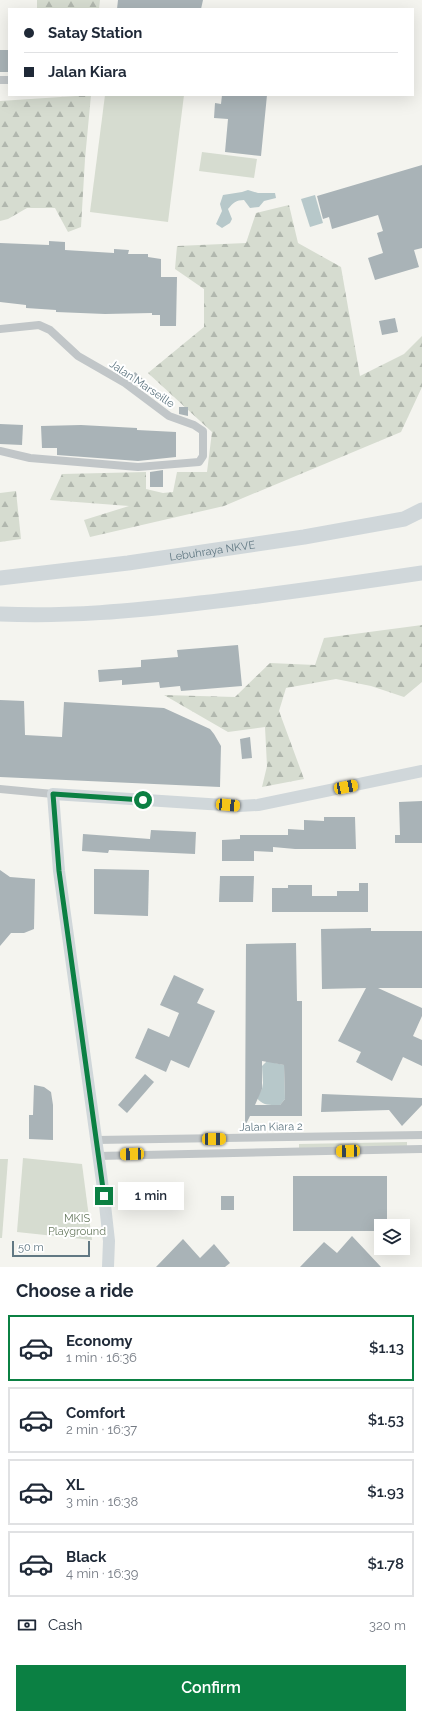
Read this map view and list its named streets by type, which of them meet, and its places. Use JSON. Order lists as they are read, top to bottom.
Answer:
{
  "streets": {
    "highway": ["Lebuhraya NKVE"],
    "street": ["Jalan Marseille", "Jalan Kiara 2"]
  },
  "parks": ["MKIS Playground"],
  "scale_bar": "50 m",
  "page": {
    "banner": ["Satay Station", "Jalan Kiara"],
    "bubble": "1 min",
    "scale": "50 m",
    "heading": "Choose a ride",
    "list": [
      {
        "name": "Economy",
        "note": "1 min · 16:36",
        "value": "$1.13"
      },
      {
        "name": "Comfort",
        "note": "2 min · 16:37",
        "value": "$1.53"
      },
      {
        "name": "XL",
        "note": "3 min · 16:38",
        "value": "$1.93"
      },
      {
        "name": "Black",
        "note": "4 min · 16:39",
        "value": "$1.78"
      }
    ],
    "pay": ["Cash", "320 m"],
    "buttons": "Confirm"
  }
}
